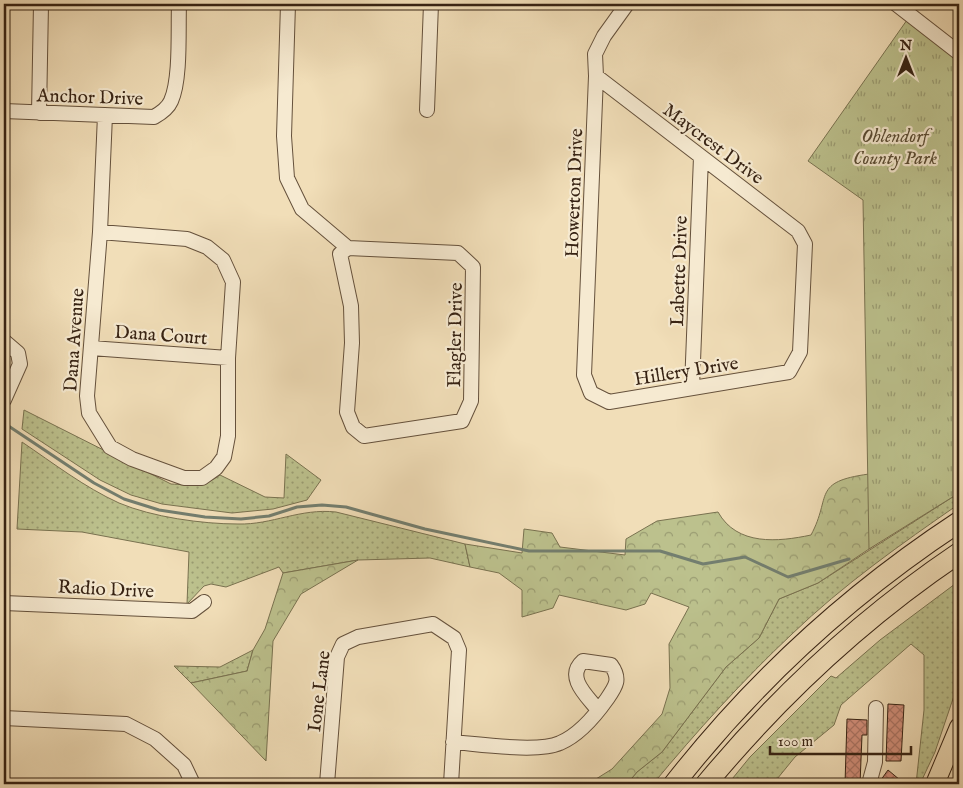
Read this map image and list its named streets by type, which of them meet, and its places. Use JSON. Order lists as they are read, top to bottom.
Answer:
{
  "streets": {
    "street": [
      "Anchor Drive",
      "Maycrest Drive",
      "Howerton Drive",
      "Labette Drive",
      "Dana Court",
      "Flagler Drive",
      "Dana Avenue",
      "Hillery Drive",
      "Radio Drive",
      "Ione Lane"
    ]
  },
  "crossings": [
    ["Anchor Drive", "Dana Avenue"],
    ["Maycrest Drive", "Howerton Drive"],
    ["Maycrest Drive", "Labette Drive"],
    ["Maycrest Drive", "Hillery Drive"],
    ["Howerton Drive", "Hillery Drive"],
    ["Labette Drive", "Hillery Drive"],
    ["Dana Court", "Dana Avenue"]
  ],
  "parks": ["Ohlendorf County Park"],
  "scale_bar": "100 m",
  "north": "top"
}
